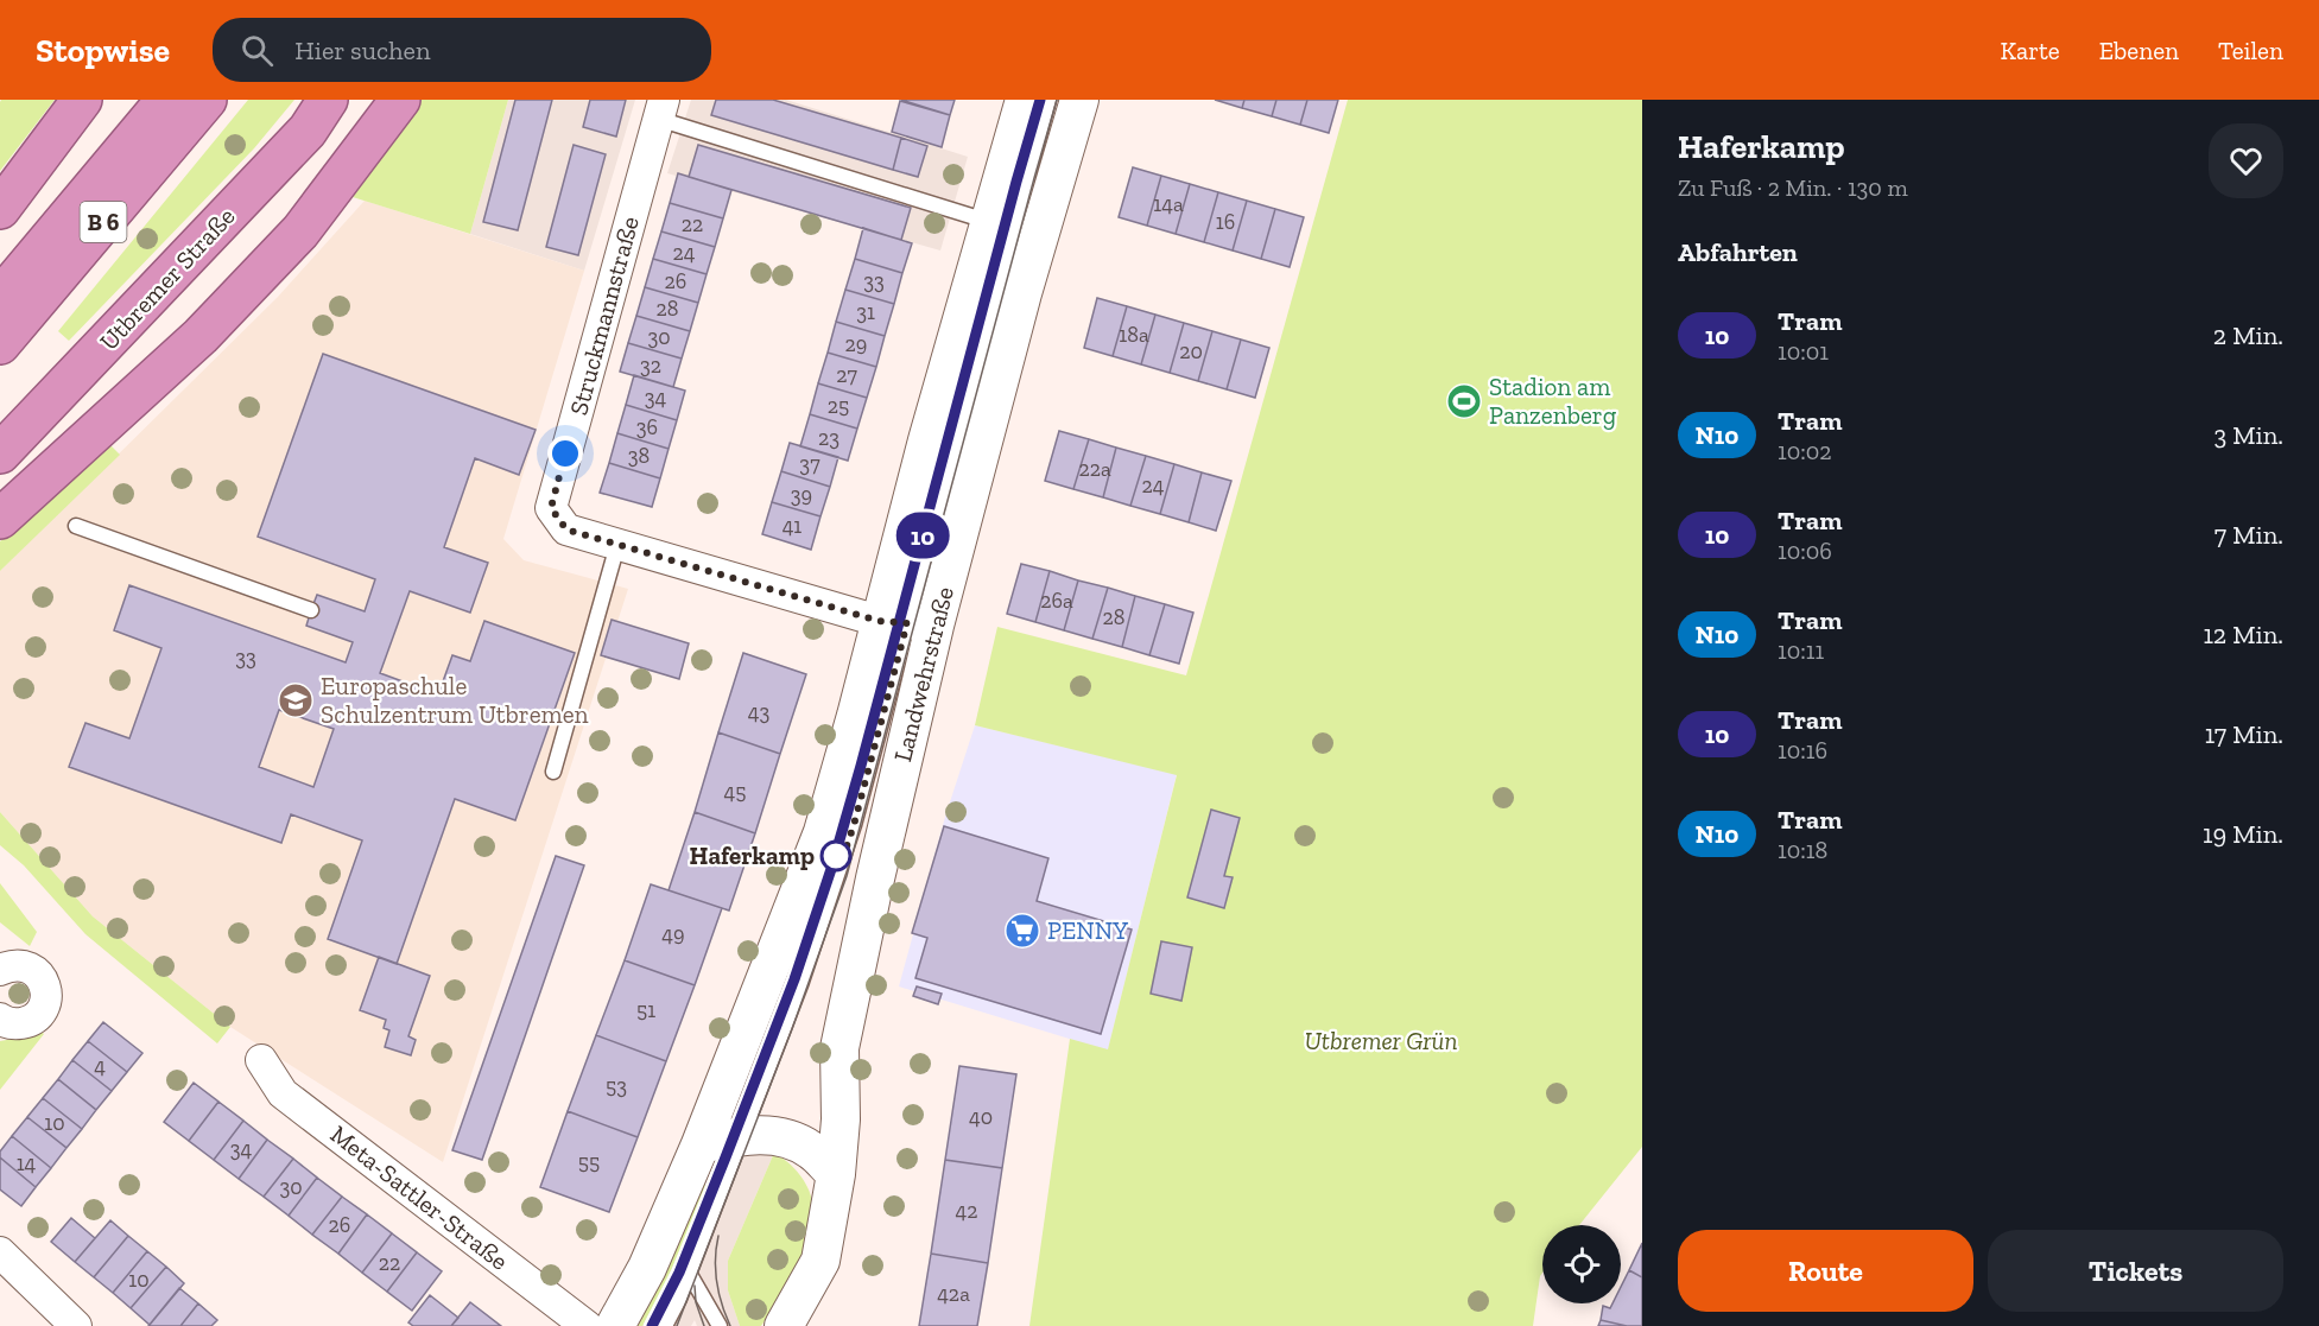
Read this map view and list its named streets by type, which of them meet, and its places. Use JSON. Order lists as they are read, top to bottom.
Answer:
{
  "streets": {
    "highway": ["B 6", "Utbremer Straße"],
    "street": ["Struckmannstraße", "Landwehrstraße", "Meta-Sattler-Straße"]
  },
  "crossings": [
    ["Struckmannstraße", "Landwehrstraße"]
  ],
  "parks": ["Utbremer Grün"],
  "places": {
    "sports": ["Stadion am Panzenberg"],
    "school or university": ["Europaschule Schulzentrum Utbremen"],
    "other": ["Haferkamp"],
    "supermarket": ["PENNY"]
  },
  "lines": ["tram line 10"],
  "house_numbers": [
    "14a",
    "16",
    "22",
    "24",
    "26",
    "33",
    "28",
    "31",
    "18a",
    "30",
    "29",
    "20",
    "32",
    "27",
    "34",
    "25",
    "36",
    "23",
    "38",
    "37",
    "22a",
    "24",
    "39",
    "41",
    "26a",
    "28",
    "33",
    "43",
    "45",
    "49",
    "51",
    "4",
    "53",
    "40",
    "10",
    "34",
    "55",
    "14",
    "30",
    "42",
    "26",
    "22",
    "10",
    "42a"
  ],
  "page": {
    "header": "Stopwise",
    "search": "Hier suchen",
    "nav": ["Karte", "Ebenen", "Teilen"],
    "on_map": "10",
    "heading": [
      ["Haferkamp", "Zu Fuß · 2 Min. · 130 m"],
      "Abfahrten"
    ],
    "list": [
      {
        "mark": "10",
        "name": "Tram",
        "note": "10:01",
        "value": "2 Min."
      },
      {
        "mark": "N10",
        "name": "Tram",
        "note": "10:02",
        "value": "3 Min."
      },
      {
        "mark": "10",
        "name": "Tram",
        "note": "10:06",
        "value": "7 Min."
      },
      {
        "mark": "N10",
        "name": "Tram",
        "note": "10:11",
        "value": "12 Min."
      },
      {
        "mark": "10",
        "name": "Tram",
        "note": "10:16",
        "value": "17 Min."
      },
      {
        "mark": "N10",
        "name": "Tram",
        "note": "10:18",
        "value": "19 Min."
      }
    ],
    "buttons": ["Route", "Tickets"]
  }
}
